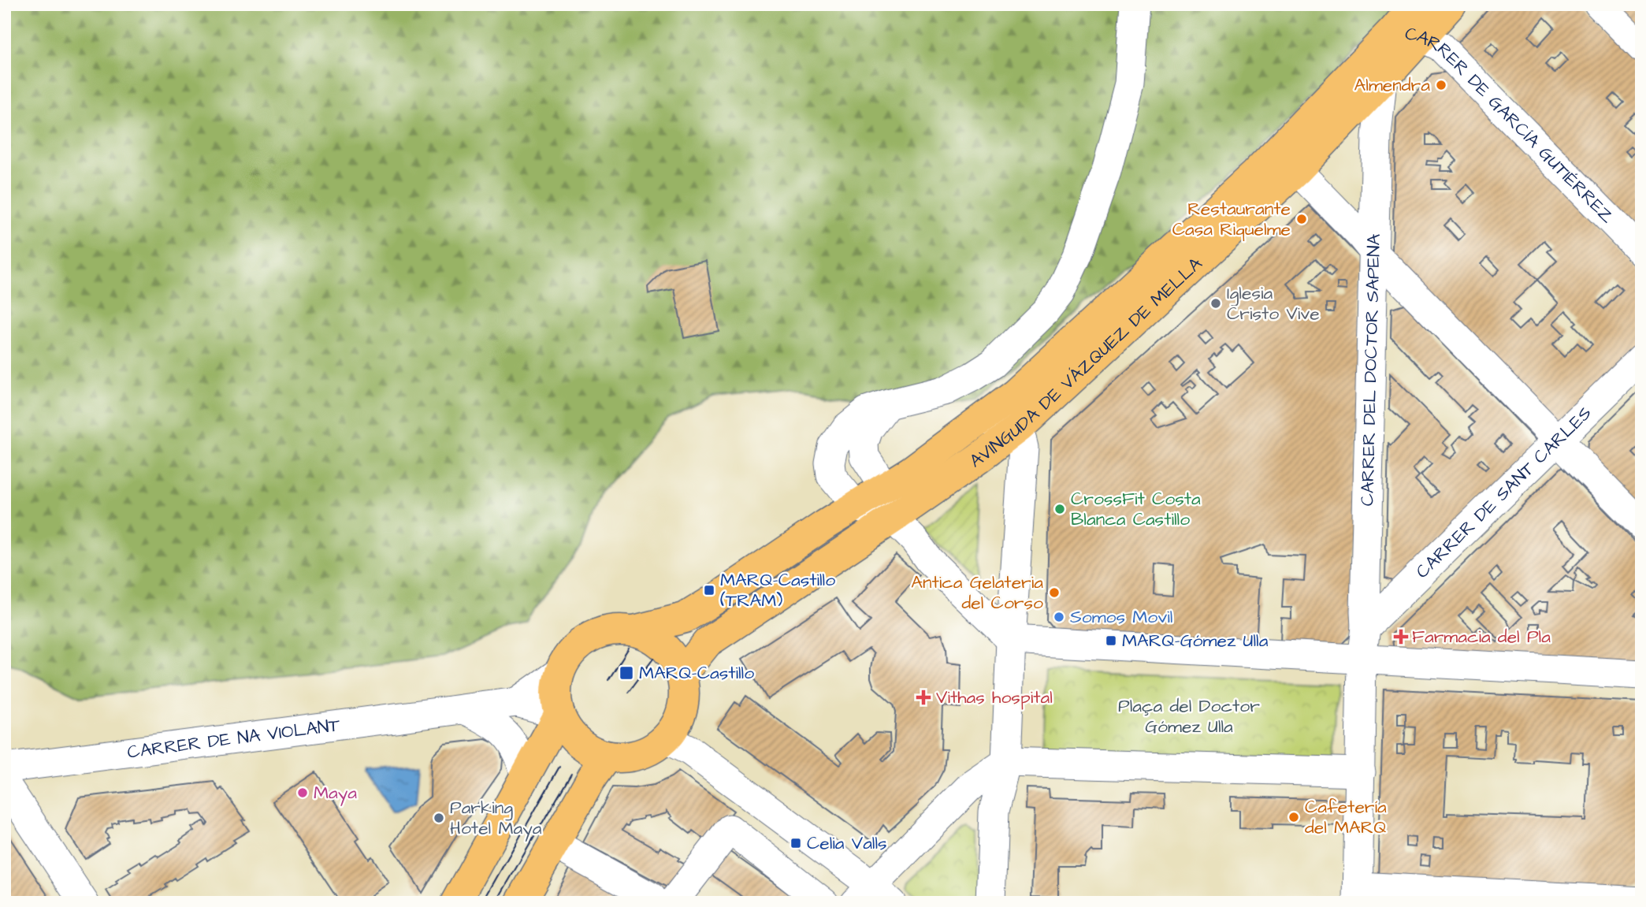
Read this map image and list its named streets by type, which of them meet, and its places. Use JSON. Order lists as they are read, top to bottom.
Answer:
{
  "streets": {
    "main road": ["AVINGUDA DE VÁZQUEZ DE MELLA"],
    "street": [
      "CARRER DE GARCÍA GUTIÉRREZ",
      "CARRER DEL DOCTOR SAPENA",
      "CARRER DE SANT CARLES",
      "CARRER DE NA VIOLANT"
    ]
  },
  "crossings": [
    ["CARRER DE GARCÍA GUTIÉRREZ", "AVINGUDA DE VÁZQUEZ DE MELLA"],
    ["AVINGUDA DE VÁZQUEZ DE MELLA", "CARRER DEL DOCTOR SAPENA"],
    ["AVINGUDA DE VÁZQUEZ DE MELLA", "CARRER DE NA VIOLANT"],
    ["CARRER DEL DOCTOR SAPENA", "CARRER DE SANT CARLES"]
  ],
  "parks": ["Plaça del Doctor Gómez Ulla"],
  "places": {
    "other": [
      "Almendra",
      "Restaurante Casa Riquelme",
      "Iglesia Cristo Vive",
      "CrossFit Costa Blanca Castillo",
      "Antica Gelateria del Corso",
      "Somos Movil",
      "Maya",
      "Cafetería del MARQ",
      "Parking Hotel Maya"
    ],
    "transit": [
      "MARQ-Castillo (TRAM)",
      "MARQ-Gómez Ulla",
      "MARQ-Castillo",
      "Celia Valls"
    ],
    "health": ["Farmacia del Pla", "Vithas hospital"]
  }
}
